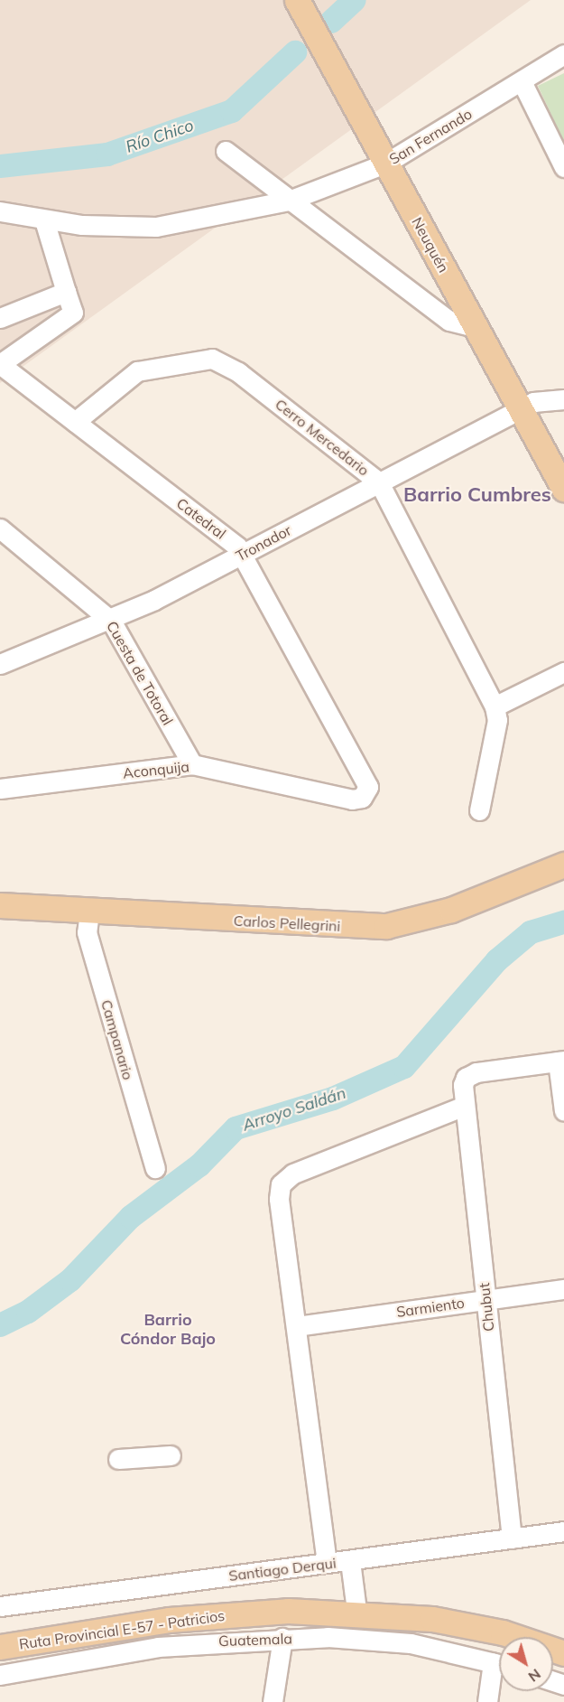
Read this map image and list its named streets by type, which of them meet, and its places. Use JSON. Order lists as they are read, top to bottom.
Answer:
{
  "streets": {
    "main road": ["Neuquén", "Carlos Pellegrini", "Ruta Provincial E-57 - Patricios"],
    "street": [
      "San Fernando",
      "Cerro Mercedario",
      "Catedral",
      "Tronador",
      "Cuesta de Totoral",
      "Aconquija",
      "Campanario",
      "Sarmiento",
      "Chubut",
      "Santiago Derqui",
      "Guatemala"
    ]
  },
  "crossings": [
    ["San Fernando", "Neuquén"],
    ["Neuquén", "Tronador"],
    ["Cerro Mercedario", "Catedral"],
    ["Cerro Mercedario", "Tronador"],
    ["Catedral", "Tronador"],
    ["Catedral", "Aconquija"],
    ["Tronador", "Cuesta de Totoral"],
    ["Cuesta de Totoral", "Aconquija"],
    ["Carlos Pellegrini", "Campanario"],
    ["Sarmiento", "Chubut"],
    ["Chubut", "Santiago Derqui"]
  ],
  "districts": ["Barrio Cumbres", "Barrio Cóndor Bajo"],
  "water": ["Río Chico", "Arroyo Saldán"],
  "north": "bottom right"
}
